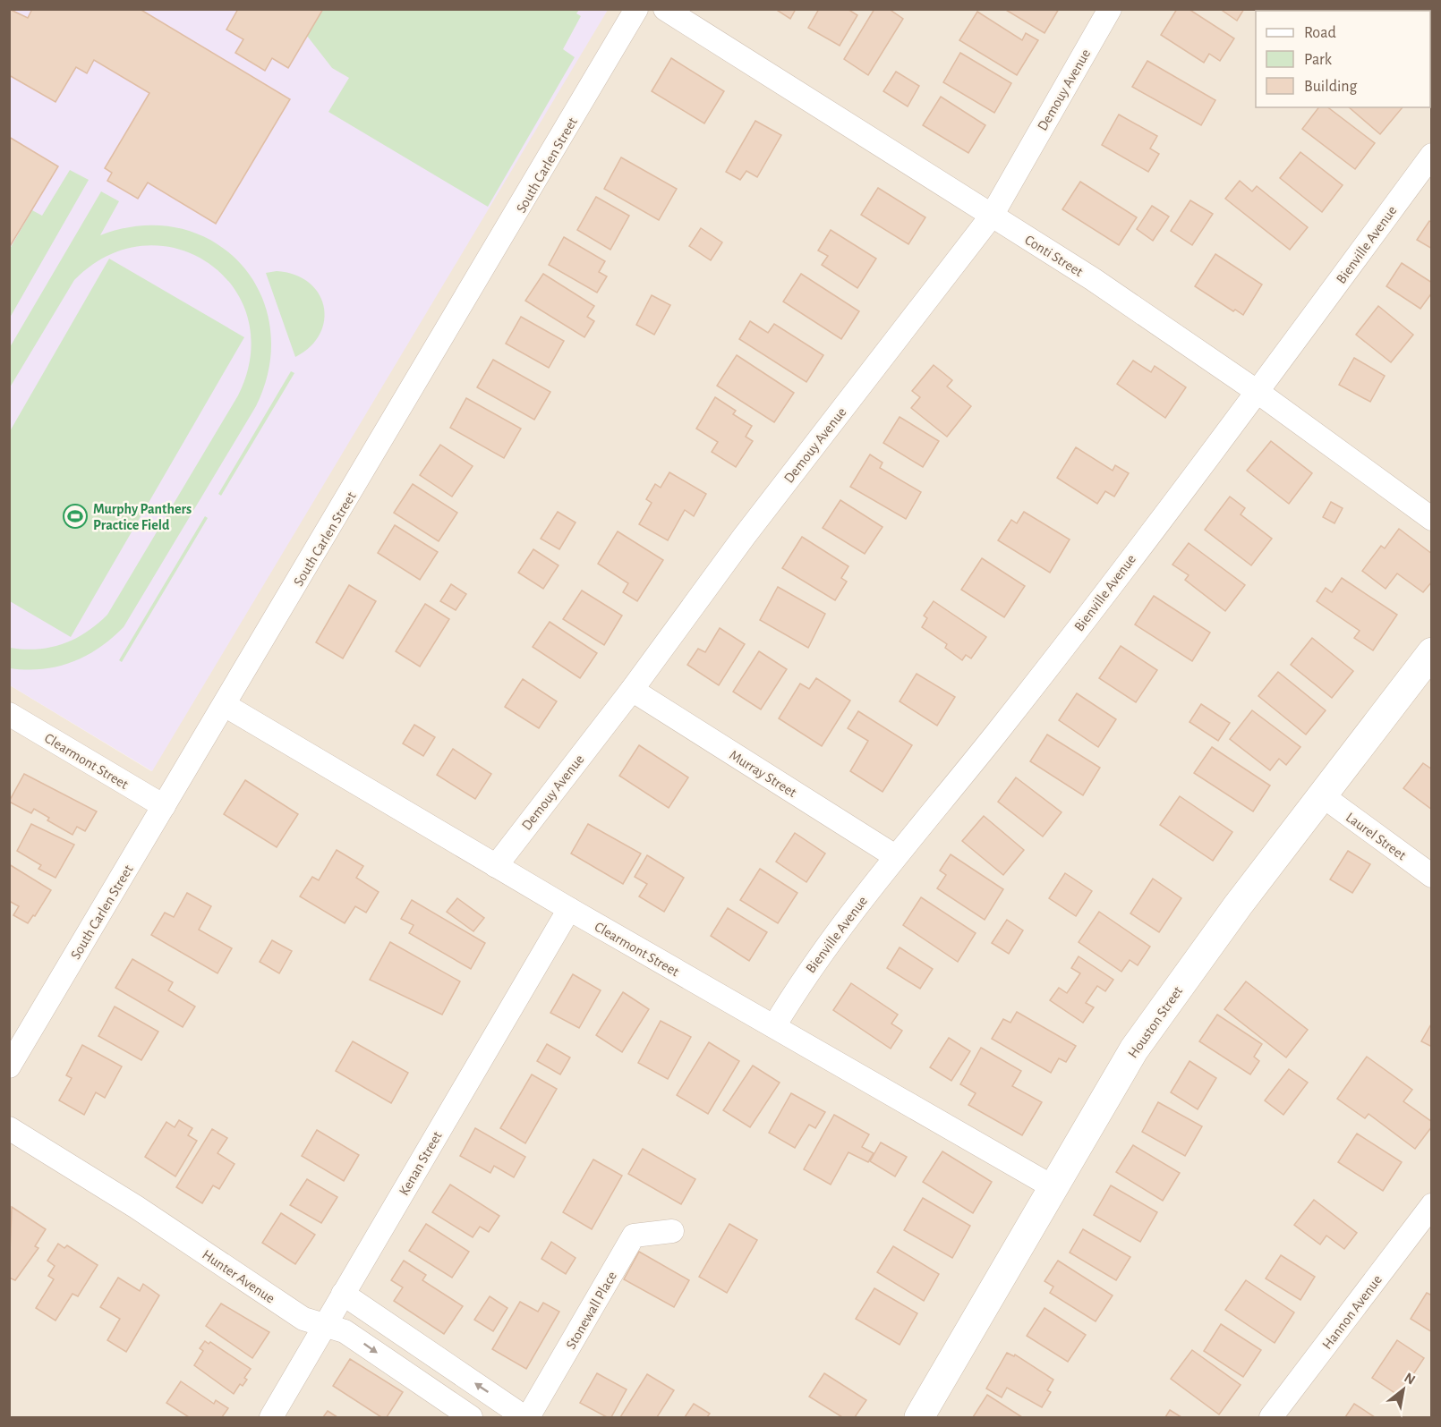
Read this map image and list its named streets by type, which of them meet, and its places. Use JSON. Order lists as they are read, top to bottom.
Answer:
{
  "streets": {
    "street": [
      "Demouy Avenue",
      "South Carlen Street",
      "Bienville Avenue",
      "Conti Street",
      "Clearmont Street",
      "Murray Street",
      "Laurel Street",
      "Houston Street",
      "Kenan Street",
      "Hunter Avenue",
      "Stonewall Place",
      "Hannon Avenue"
    ]
  },
  "crossings": [
    ["Demouy Avenue", "Conti Street"],
    ["Demouy Avenue", "Clearmont Street"],
    ["Demouy Avenue", "Murray Street"],
    ["South Carlen Street", "Clearmont Street"],
    ["Bienville Avenue", "Conti Street"],
    ["Bienville Avenue", "Clearmont Street"],
    ["Bienville Avenue", "Murray Street"],
    ["Clearmont Street", "Houston Street"],
    ["Clearmont Street", "Kenan Street"],
    ["Laurel Street", "Houston Street"],
    ["Kenan Street", "Hunter Avenue"]
  ],
  "places": {
    "sports": ["Murphy Panthers Practice Field"]
  },
  "legend": ["Road", "Park", "Building"],
  "north": "top right"
}
